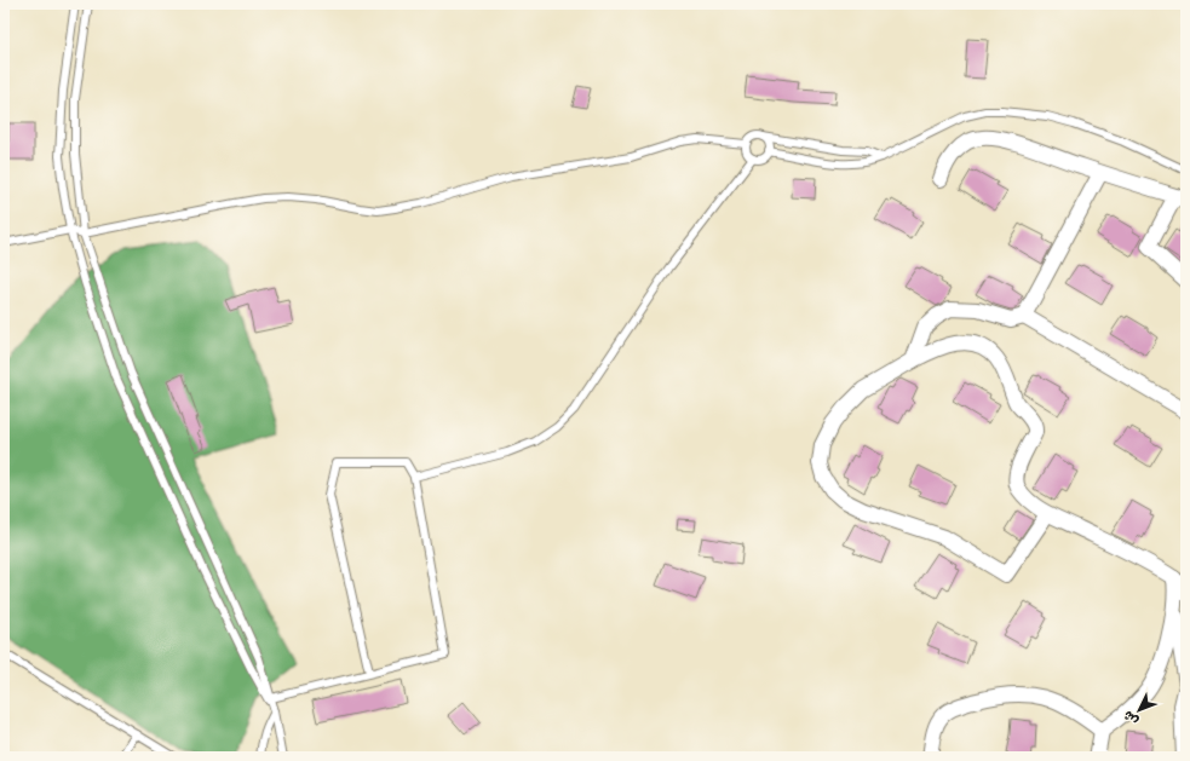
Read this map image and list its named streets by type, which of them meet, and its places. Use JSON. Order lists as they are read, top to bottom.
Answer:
{
  "north": "bottom left"
}
